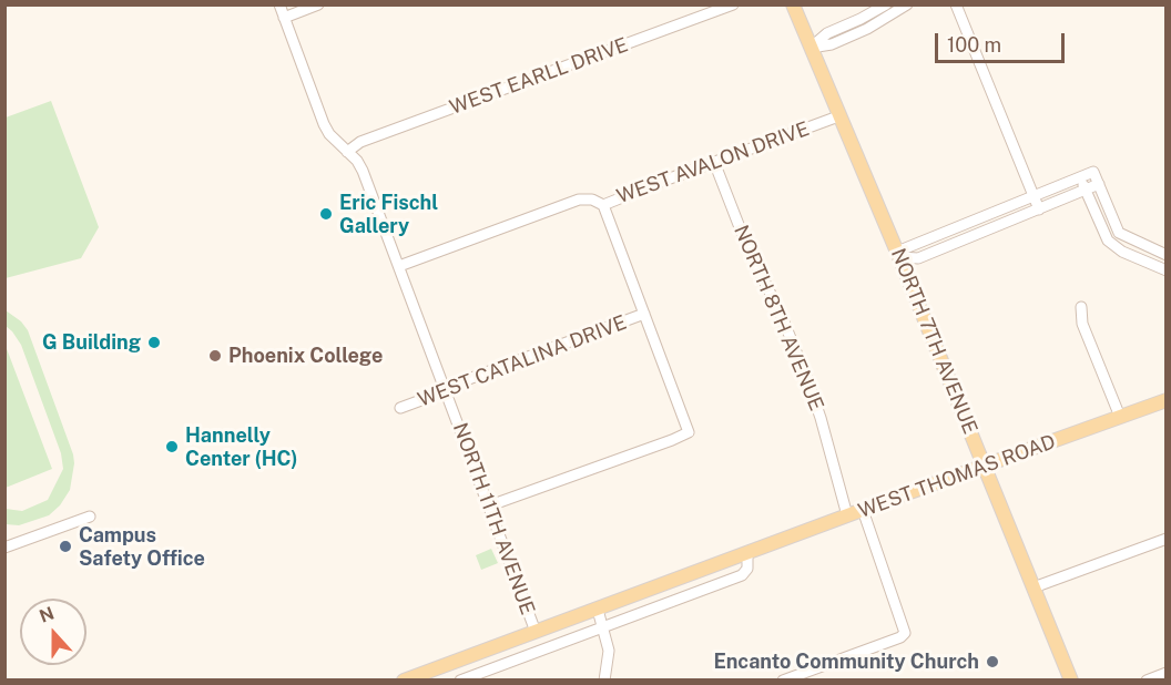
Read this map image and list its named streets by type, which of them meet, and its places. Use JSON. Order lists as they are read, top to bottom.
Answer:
{
  "streets": {
    "main road": ["NORTH 7TH AVENUE", "WEST THOMAS ROAD"],
    "street": [
      "WEST EARLL DRIVE",
      "WEST AVALON DRIVE",
      "NORTH 8TH AVENUE",
      "WEST CATALINA DRIVE",
      "NORTH 11TH AVENUE"
    ]
  },
  "crossings": [
    ["WEST EARLL DRIVE", "NORTH 11TH AVENUE"],
    ["WEST AVALON DRIVE", "NORTH 8TH AVENUE"],
    ["WEST AVALON DRIVE", "NORTH 7TH AVENUE"],
    ["WEST AVALON DRIVE", "NORTH 11TH AVENUE"],
    ["NORTH 8TH AVENUE", "WEST THOMAS ROAD"],
    ["NORTH 7TH AVENUE", "WEST THOMAS ROAD"],
    ["WEST CATALINA DRIVE", "NORTH 11TH AVENUE"],
    ["WEST THOMAS ROAD", "NORTH 11TH AVENUE"]
  ],
  "places": [
    "Eric Fischl Gallery",
    "G Building",
    "Phoenix College",
    "Hannelly Center (HC)",
    "Campus Safety Office",
    "Encanto Community Church"
  ],
  "scale_bar": "100 m",
  "north": "top"
}
